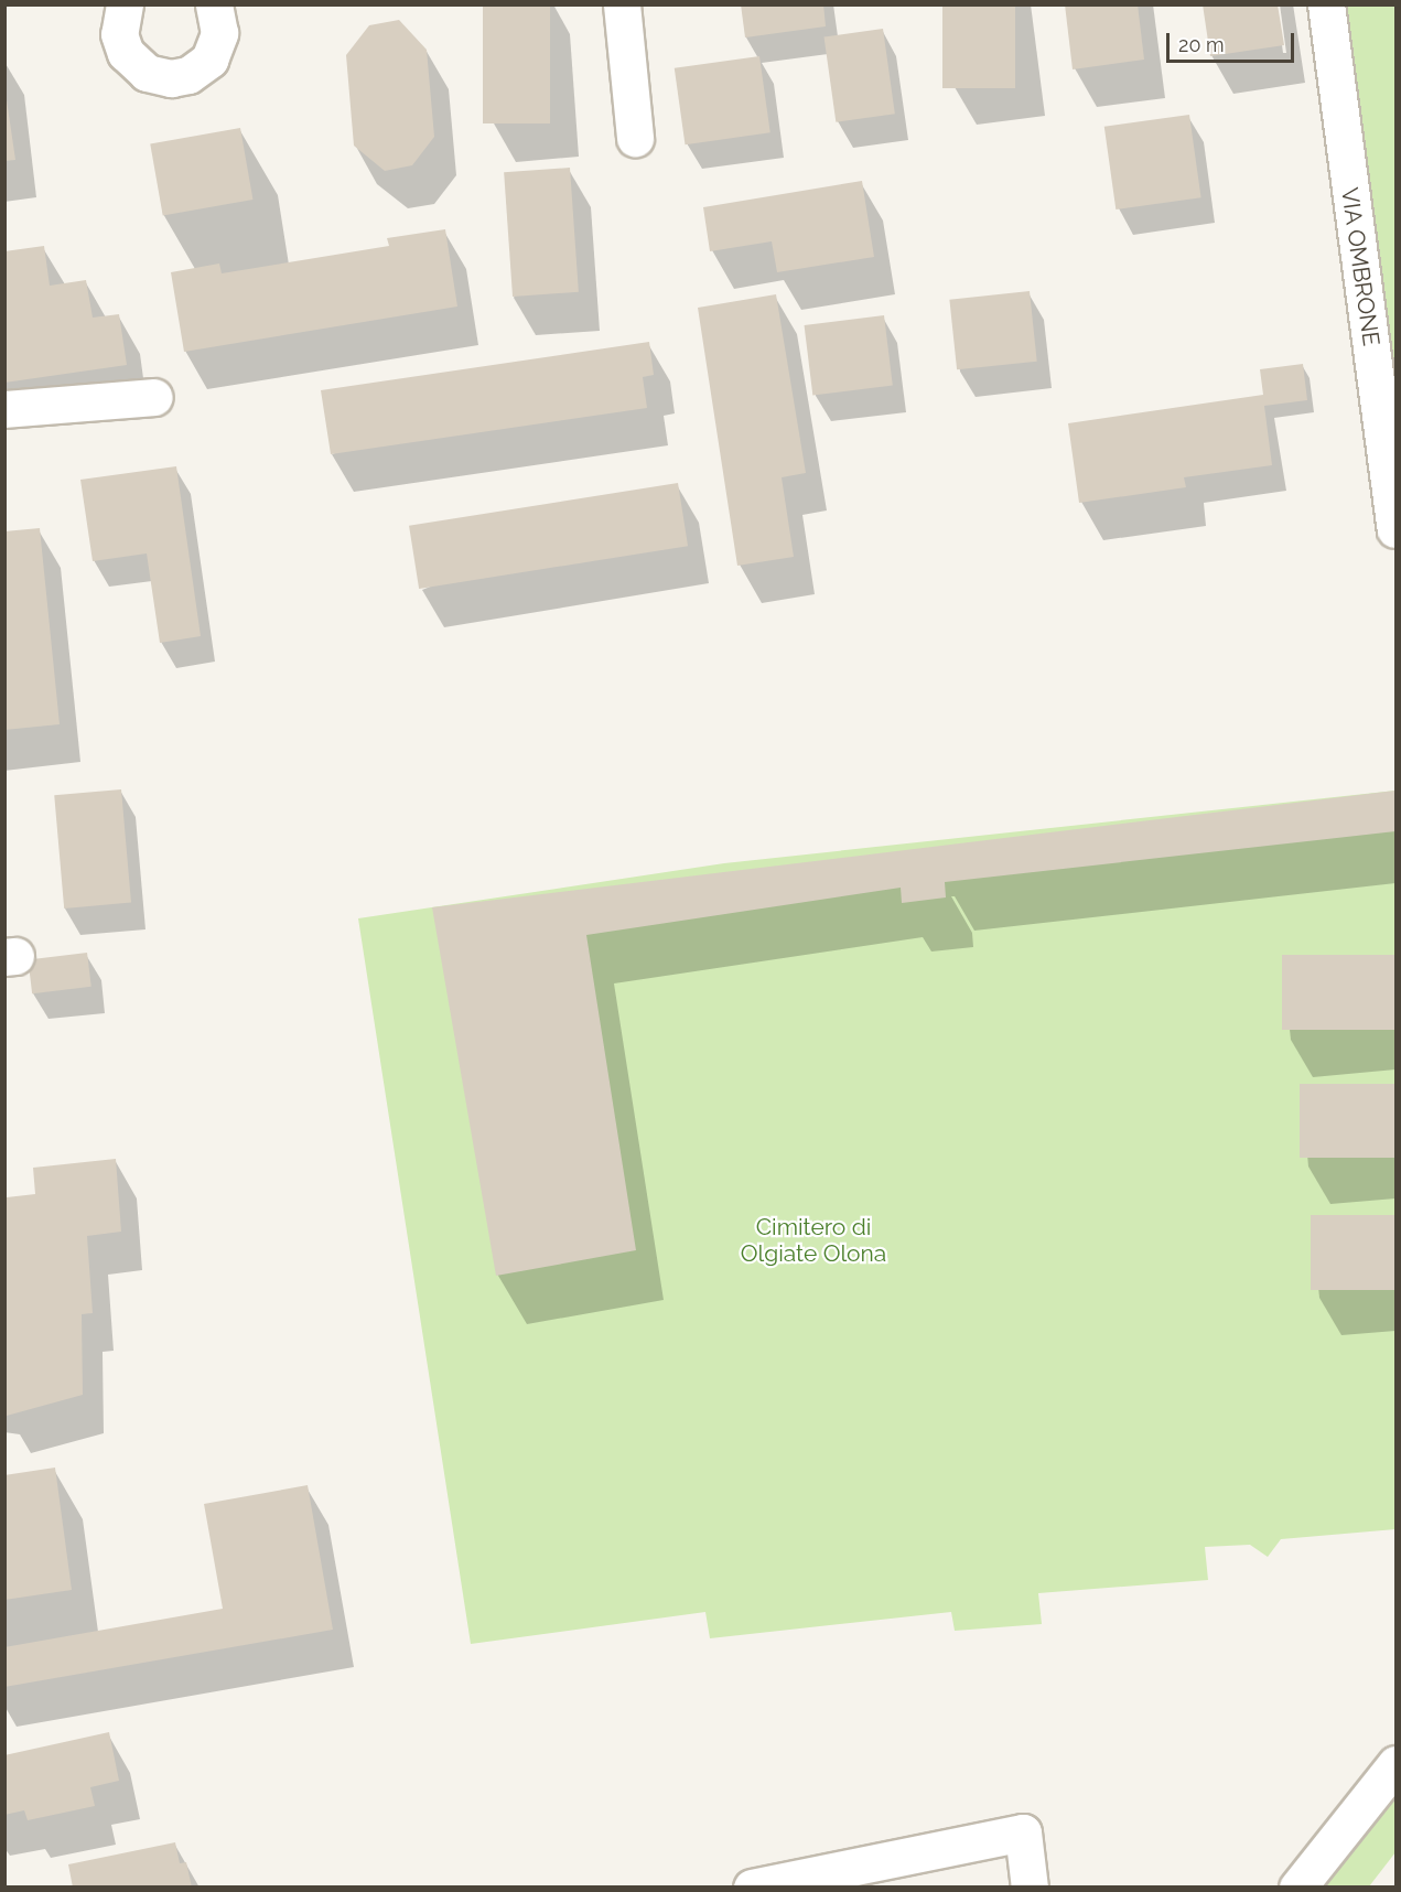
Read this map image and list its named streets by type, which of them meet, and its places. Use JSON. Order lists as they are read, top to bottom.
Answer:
{
  "streets": {
    "street": ["VIA OMBRONE"]
  },
  "parks": ["Cimitero di Olgiate Olona"],
  "scale_bar": "20 m"
}
